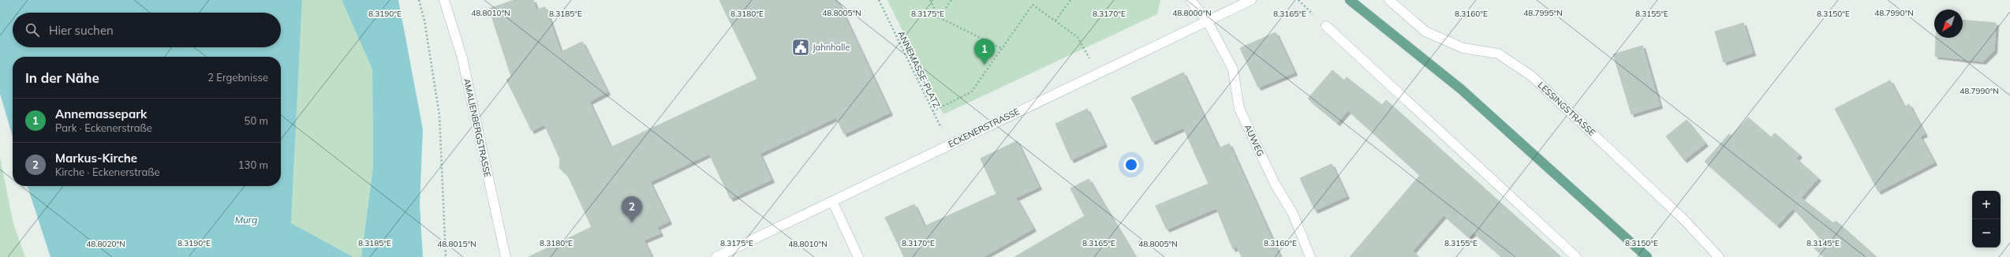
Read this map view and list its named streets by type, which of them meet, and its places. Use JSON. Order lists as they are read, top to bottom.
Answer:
{
  "streets": {
    "street": [
      "LESSINGSTRASSE",
      "AMALIENBERGSTRASSE",
      "ECKENERSTRASSE",
      "AUWEG"
    ],
    "path": ["ANNEMASSE-PLATZ"]
  },
  "crossings": [
    ["ANNEMASSE-PLATZ", "ECKENERSTRASSE"],
    ["ECKENERSTRASSE", "AUWEG"]
  ],
  "water": ["Murg"],
  "places": {
    "public building": ["Jahnhalle"]
  },
  "north": "bottom left",
  "page": {
    "search": "Hier suchen",
    "pins": ["1", "2"],
    "heading": ["In der Nähe", "2 Ergebnisse"],
    "list": [
      {
        "mark": "1",
        "name": "Annemassepark",
        "note": "Park · Eckenerstraße",
        "value": "50 m"
      },
      {
        "mark": "2",
        "name": "Markus-Kirche",
        "note": "Kirche · Eckenerstraße",
        "value": "130 m"
      }
    ],
    "map_buttons": ["+", "−"]
  },
  "coordinates": [
    "48.7990°N",
    "48.8010°N",
    "48.8005°N",
    "48.8000°N",
    "48.7995°N",
    "8.3185°E",
    "8.3190°E",
    "8.3180°E",
    "8.3175°E",
    "8.3170°E",
    "8.3165°E",
    "8.3160°E",
    "8.3155°E",
    "8.3150°E",
    "8.3145°E",
    "48.8020°N",
    "48.8015°N"
  ]
}
